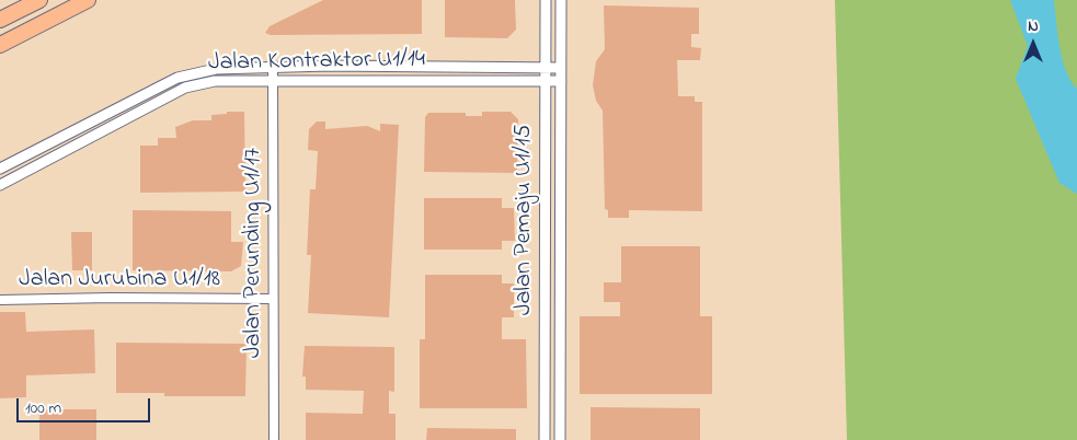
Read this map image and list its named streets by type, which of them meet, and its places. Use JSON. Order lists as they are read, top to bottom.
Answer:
{
  "streets": {
    "street": [
      "Jalan Kontraktor U1/14",
      "Jalan Pemaju U1/15",
      "Jalan Perunding U1/17",
      "Jalan Jurubina U1/18"
    ]
  },
  "crossings": [
    ["Jalan Kontraktor U1/14", "Jalan Pemaju U1/15"],
    ["Jalan Kontraktor U1/14", "Jalan Perunding U1/17"],
    ["Jalan Perunding U1/17", "Jalan Jurubina U1/18"]
  ],
  "scale_bar": "100 m",
  "north": "top"
}
